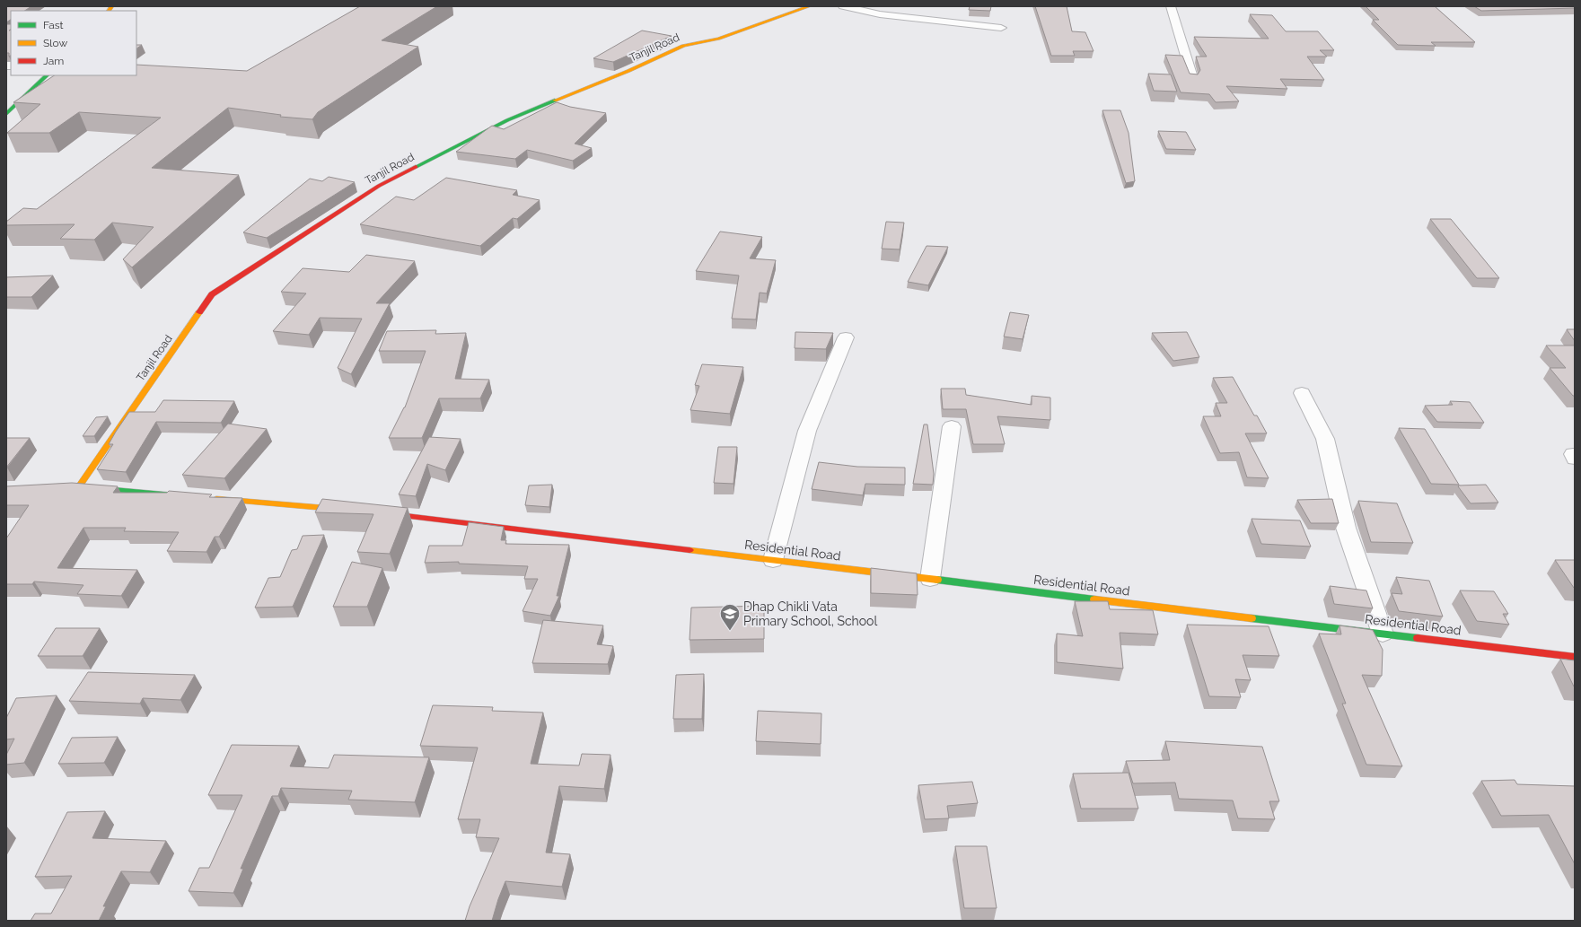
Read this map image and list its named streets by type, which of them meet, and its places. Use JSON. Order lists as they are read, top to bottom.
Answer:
{
  "streets": {
    "street": ["Tanjil Road", "Residential Road"]
  },
  "places": {
    "school or university": ["Dhap Chikli Vata Primary School, School"]
  },
  "legend": ["Fast", "Slow", "Jam"]
}
